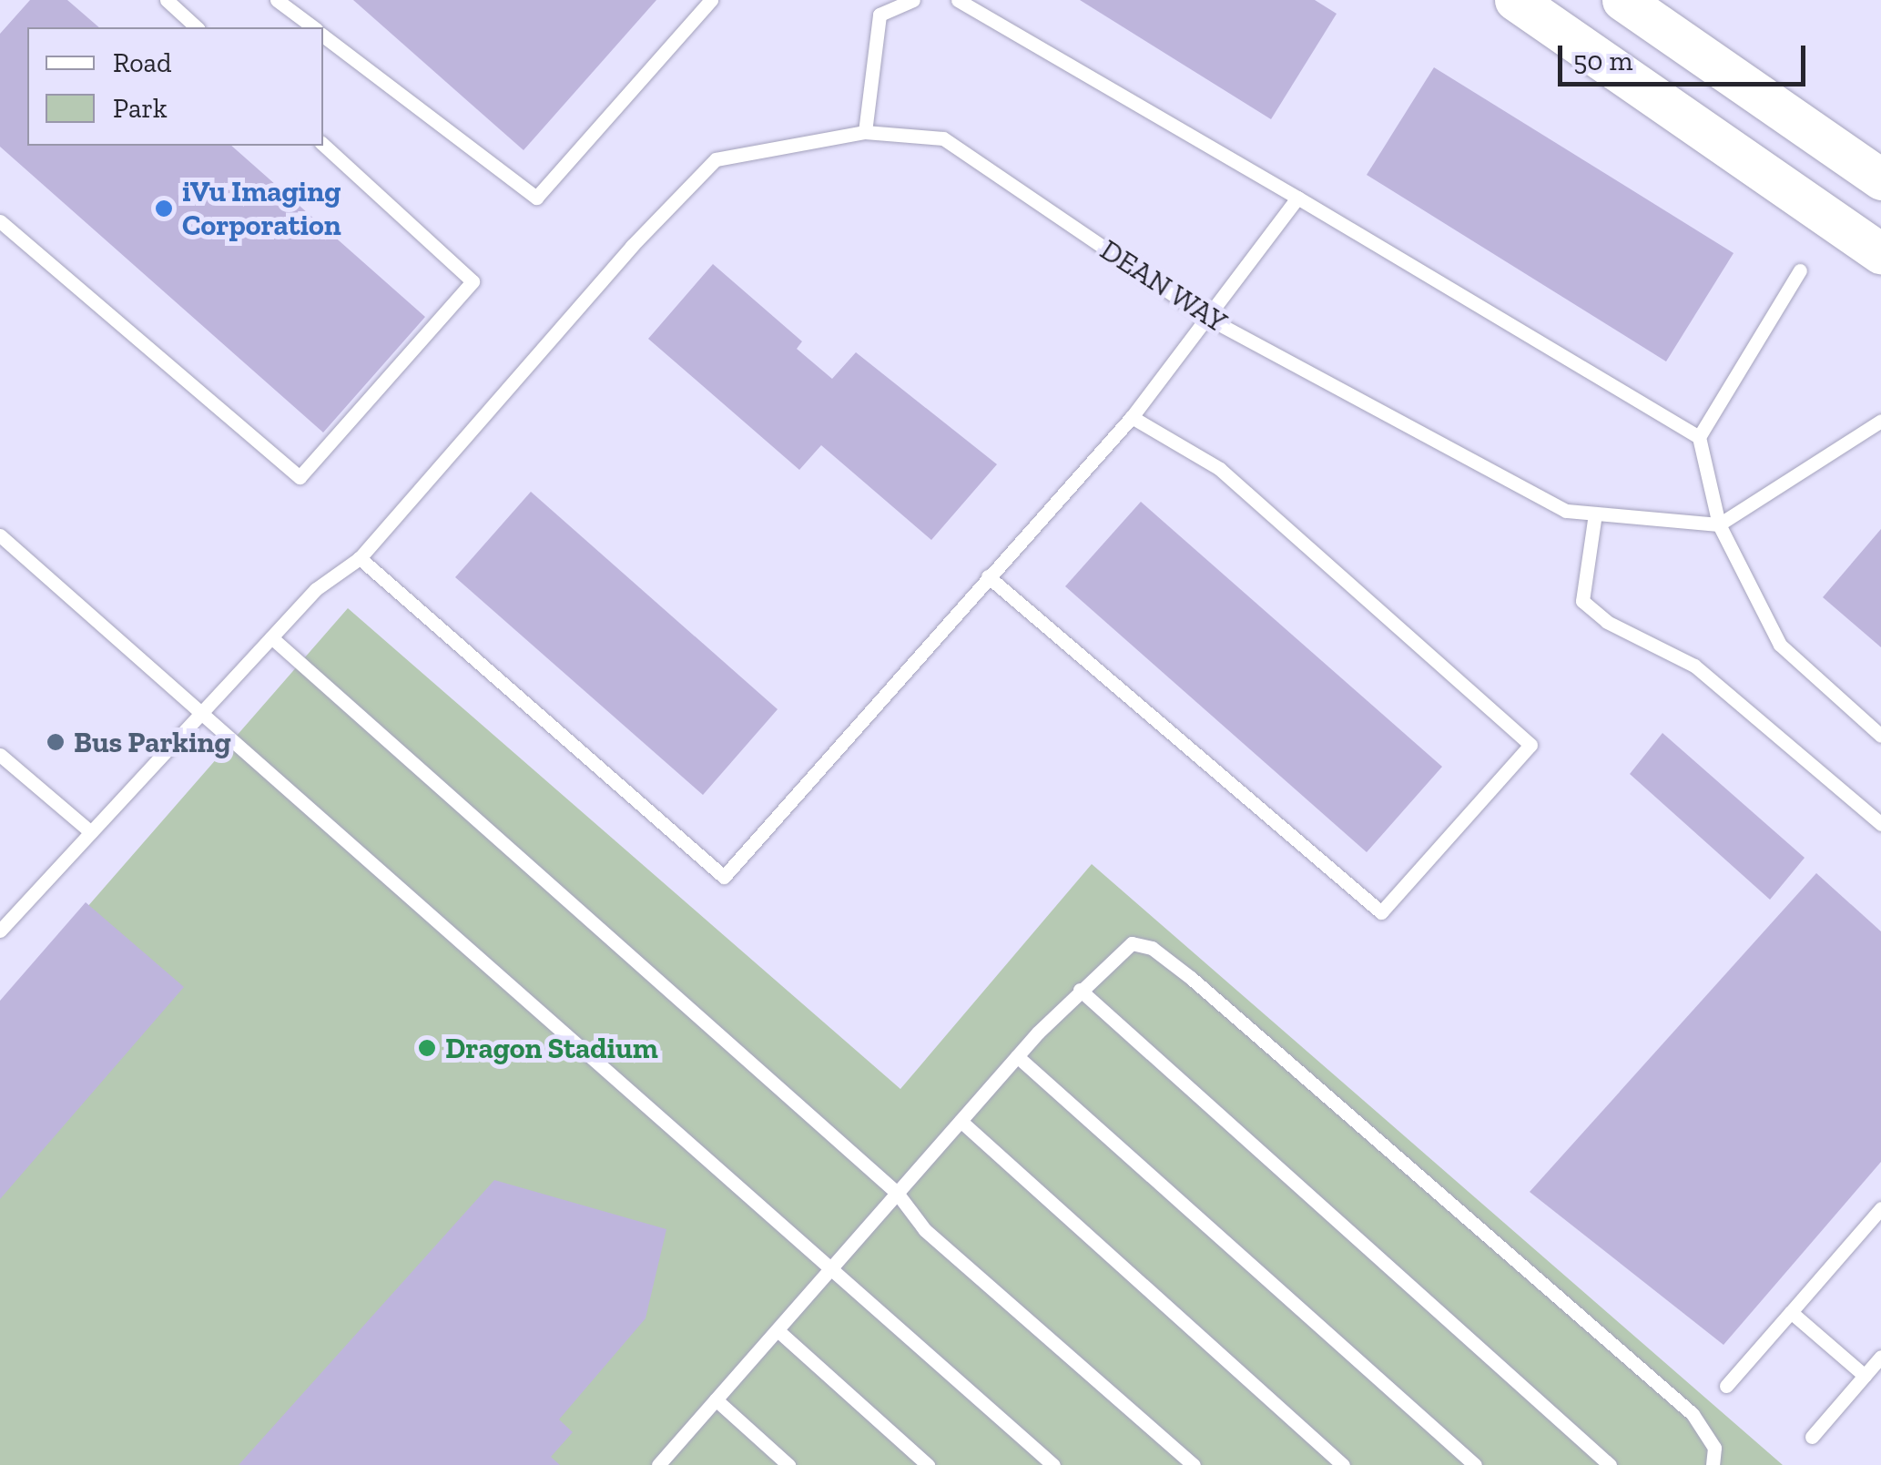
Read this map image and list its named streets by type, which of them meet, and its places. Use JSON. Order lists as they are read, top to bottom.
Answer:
{
  "streets": {
    "lane": ["DEAN WAY"]
  },
  "places": ["iVu Imaging Corporation", "Bus Parking", "Dragon Stadium"],
  "legend": ["Road", "Park"],
  "scale_bar": "50 m"
}
